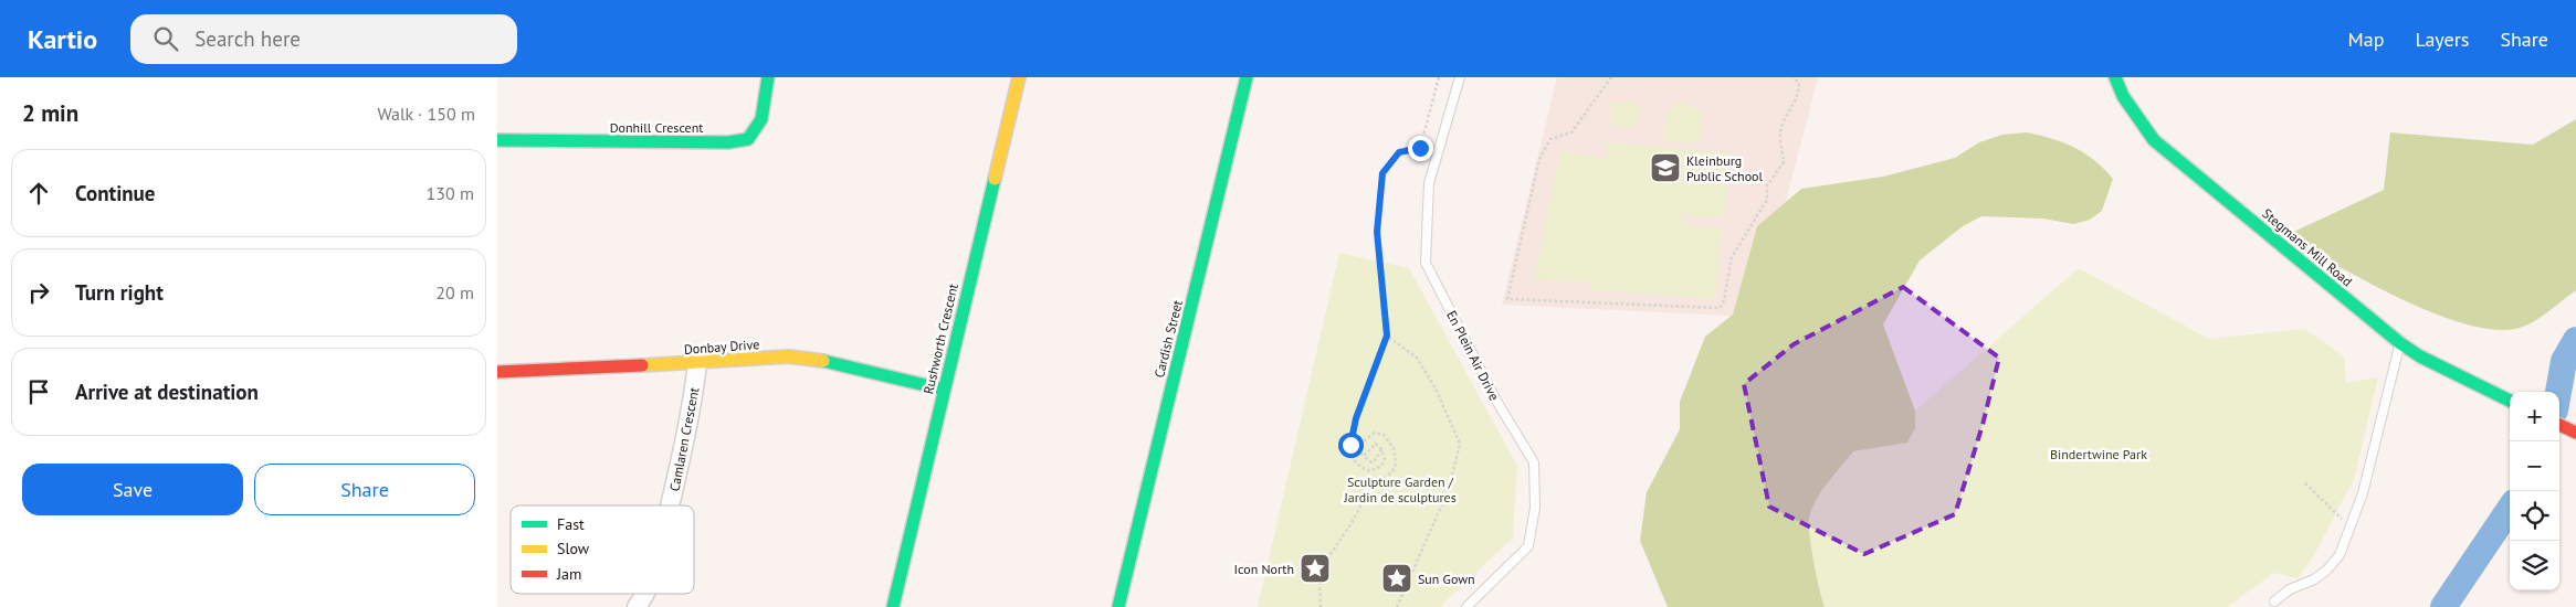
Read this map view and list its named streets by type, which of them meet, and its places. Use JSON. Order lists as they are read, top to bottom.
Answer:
{
  "streets": {
    "street": [
      "Donhill Crescent",
      "Stegmans Mill Road",
      "Rushworth Crescent",
      "Cardish Street",
      "Donbay Drive",
      "Camlaren Crescent"
    ],
    "lane": ["En Plein Air Drive"]
  },
  "crossings": [
    ["Rushworth Crescent", "Donbay Drive"],
    ["Donbay Drive", "Camlaren Crescent"]
  ],
  "parks": ["Bindertwine Park", "Sculpture Garden / Jardin de sculptures"],
  "places": {
    "school or university": ["Kleinburg Public School"],
    "place": ["Icon North", "Sun Gown"]
  },
  "legend": ["Fast", "Slow", "Jam"],
  "page": {
    "header": "Kartio",
    "search": "Search here",
    "nav": ["Map", "Layers", "Share"],
    "heading": ["2 min", "Walk · 150 m"],
    "list": [
      ["Continue", "130 m"],
      ["Turn right", "20 m"],
      "Arrive at destination"
    ],
    "map_buttons": ["+", "−"],
    "buttons": ["Save", "Share"]
  }
}
